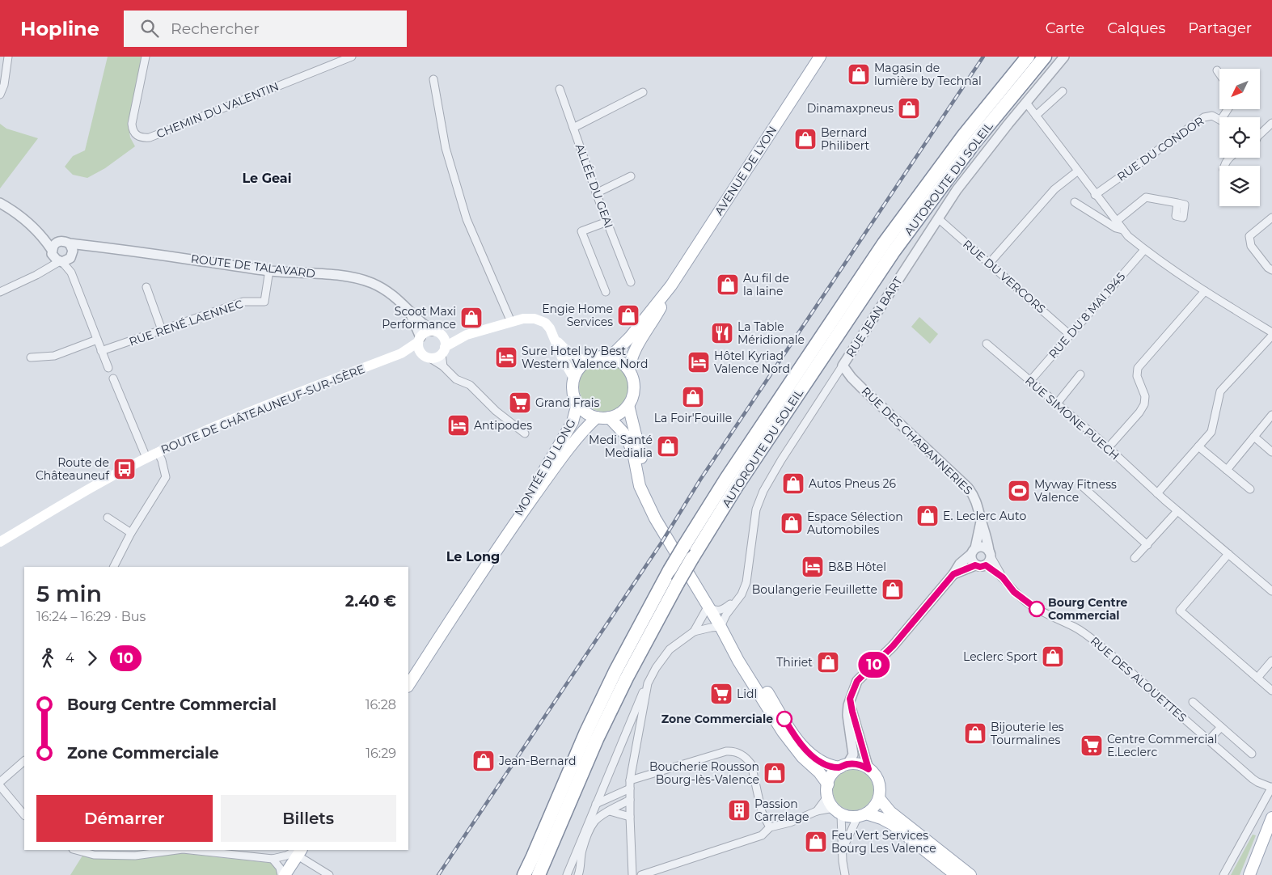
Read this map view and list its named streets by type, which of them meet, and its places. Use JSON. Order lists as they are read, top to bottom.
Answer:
{
  "streets": {
    "highway": ["AUTOROUTE DU SOLEIL"],
    "main road": ["AVENUE DE LYON", "ROUTE DE CHÂTEAUNEUF-SUR-ISÈRE", "MONTÉE DU LONG"],
    "street": [
      "CHEMIN DU VALENTIN",
      "RUE DU CONDOR",
      "ALLÉE DU GEAI",
      "ROUTE DE TALAVARD",
      "RUE DU VERCORS",
      "RUE DU 8 MAI 1945",
      "RUE JEAN BART",
      "RUE RENÉ LAENNEC",
      "RUE SIMONE PUECH",
      "RUE DES CHABANNERIES",
      "RUE DES ALOUETTES"
    ]
  },
  "crossings": [
    ["AVENUE DE LYON", "MONTÉE DU LONG"],
    ["ROUTE DE TALAVARD", "RUE RENÉ LAENNEC"],
    ["ROUTE DE TALAVARD", "ROUTE DE CHÂTEAUNEUF-SUR-ISÈRE"],
    ["RUE DU VERCORS", "RUE DU 8 MAI 1945"],
    ["RUE DU VERCORS", "RUE JEAN BART"],
    ["RUE DU 8 MAI 1945", "RUE SIMONE PUECH"],
    ["RUE JEAN BART", "RUE DES CHABANNERIES"]
  ],
  "districts": ["Le Geai", "Le Long"],
  "places": {
    "shop": [
      "Magasin de lumière by Technal",
      "Dinamaxpneus",
      "Bernard Philibert",
      "Au fil de la laine",
      "Engie Home Services",
      "Scoot Maxi Performance",
      "La Foir'Fouille",
      "Medi Santé Medialia",
      "Autos Pneus 26",
      "E. Leclerc Auto",
      "Espace Sélection Automobiles",
      "Boulangerie Feuillette",
      "Leclerc Sport",
      "Thiriet",
      "Bijouterie les Tourmalines",
      "Jean-Bernard",
      "Boucherie Rousson Bourg-lès-Valence",
      "Feu Vert Services Bourg Les Valence"
    ],
    "restaurant": ["La Table Méridionale"],
    "hotel": [
      "Sure Hotel by Best Western Valence Nord",
      "Hôtel Kyriad Valence Nord",
      "Antipodes",
      "B&B Hôtel"
    ],
    "supermarket": ["Grand Frais", "Lidl", "Centre Commercial E.Leclerc"],
    "bus stop": ["Route de Châteauneuf"],
    "sports": ["Myway Fitness Valence"],
    "other": ["Bourg Centre Commercial", "Zone Commerciale"],
    "building": ["Passion Carrelage"]
  },
  "lines": ["bus line 10"],
  "north": "bottom left",
  "page": {
    "header": "Hopline",
    "search": "Rechercher",
    "nav": ["Carte", "Calques", "Partager"],
    "on_map": "10",
    "heading": ["5 min", "16:24 – 16:29 · Bus", "2.40 €"],
    "legs": ["4", "10"],
    "list": [
      {
        "name": "Bourg Centre Commercial",
        "value": "16:28"
      },
      {
        "name": "Zone Commerciale",
        "value": "16:29"
      }
    ],
    "buttons": ["Démarrer", "Billets"]
  }
}
